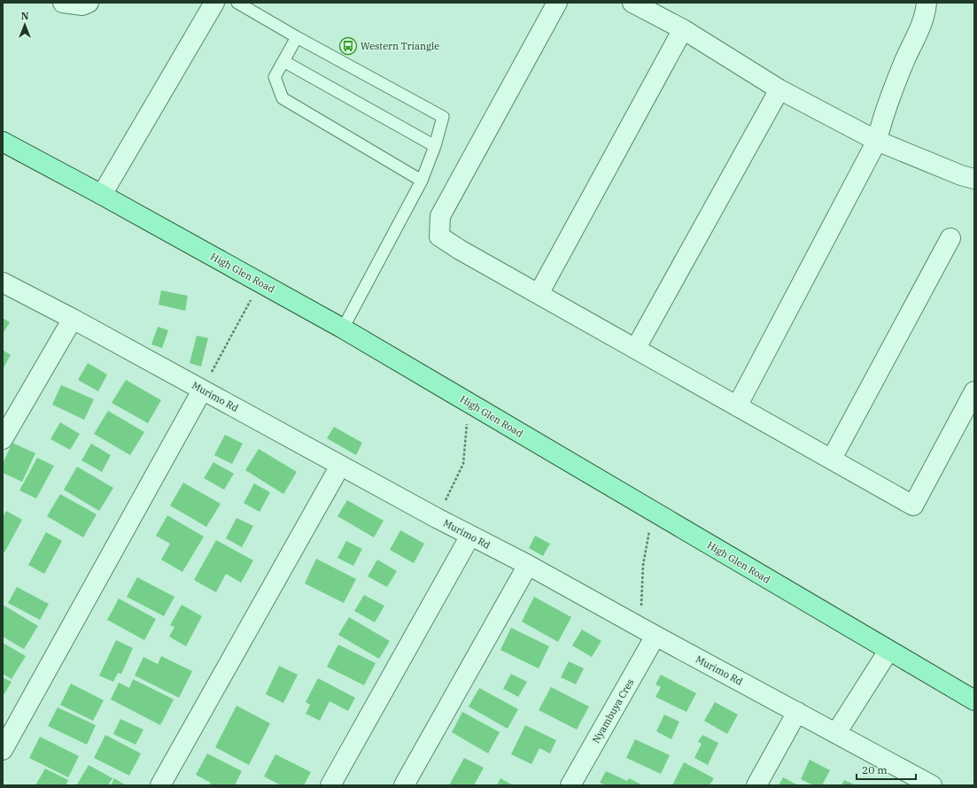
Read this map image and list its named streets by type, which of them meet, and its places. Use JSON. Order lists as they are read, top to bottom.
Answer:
{
  "streets": {
    "main road": ["High Glen Road"],
    "street": ["Murimo Rd", "Nyambuya Cres"]
  },
  "crossings": [
    ["Murimo Rd", "Nyambuya Cres"]
  ],
  "places": {
    "bus stop": ["Western Triangle"]
  },
  "scale_bar": "20 m",
  "north": "top"
}
